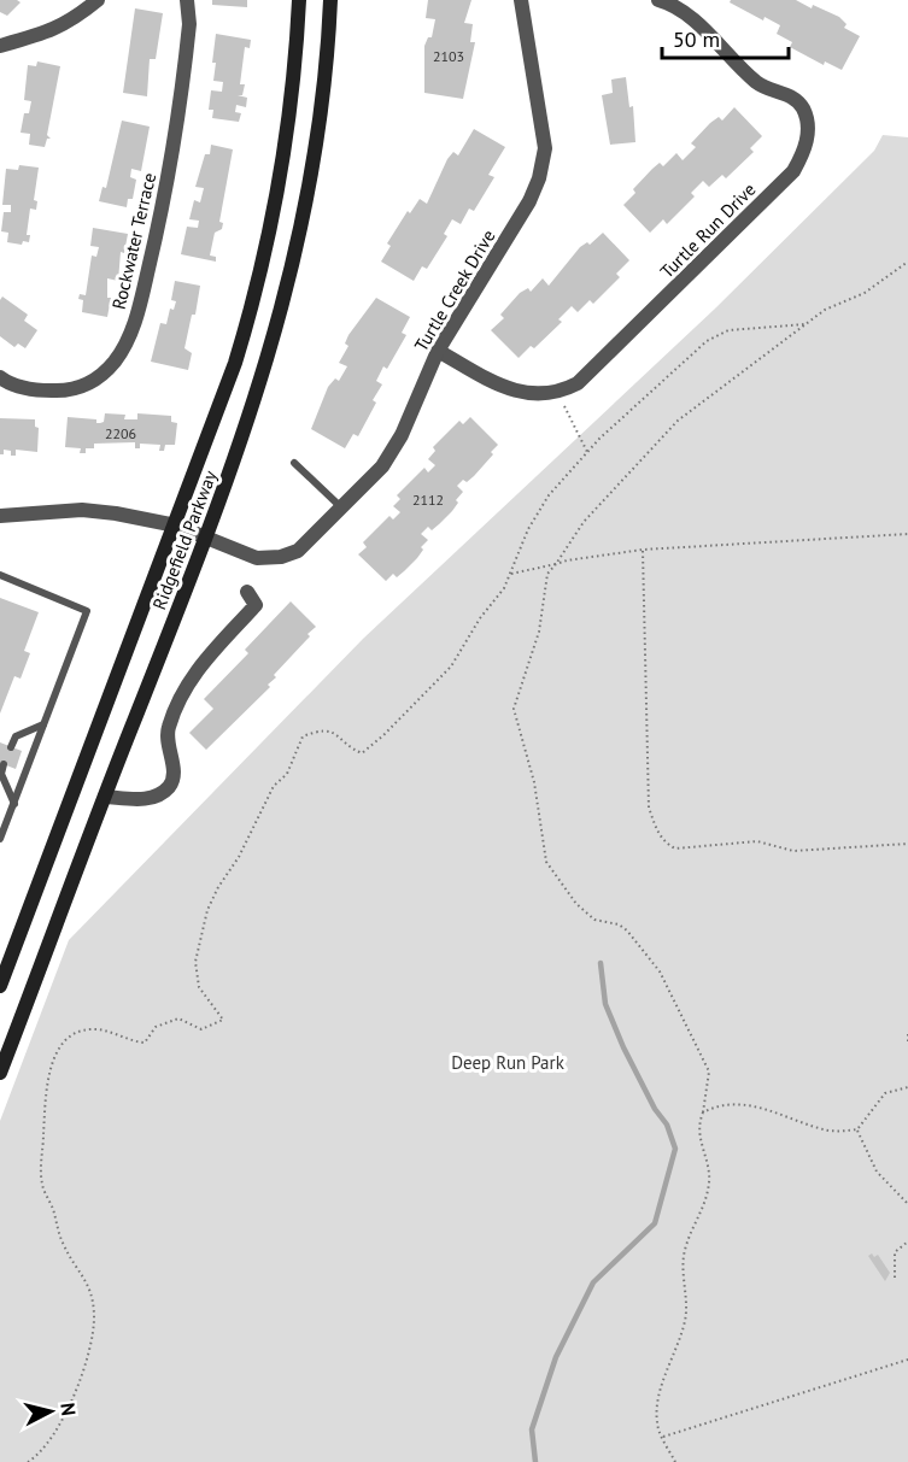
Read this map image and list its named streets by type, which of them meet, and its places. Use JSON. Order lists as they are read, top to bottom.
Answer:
{
  "streets": {
    "main road": ["Ridgefield Parkway"],
    "street": ["Turtle Run Drive", "Rockwater Terrace", "Turtle Creek Drive"]
  },
  "crossings": [
    ["Turtle Creek Drive", "Ridgefield Parkway"]
  ],
  "parks": ["Deep Run Park"],
  "house_numbers": ["2103", "2206", "2112"],
  "scale_bar": "50 m",
  "north": "right"
}
